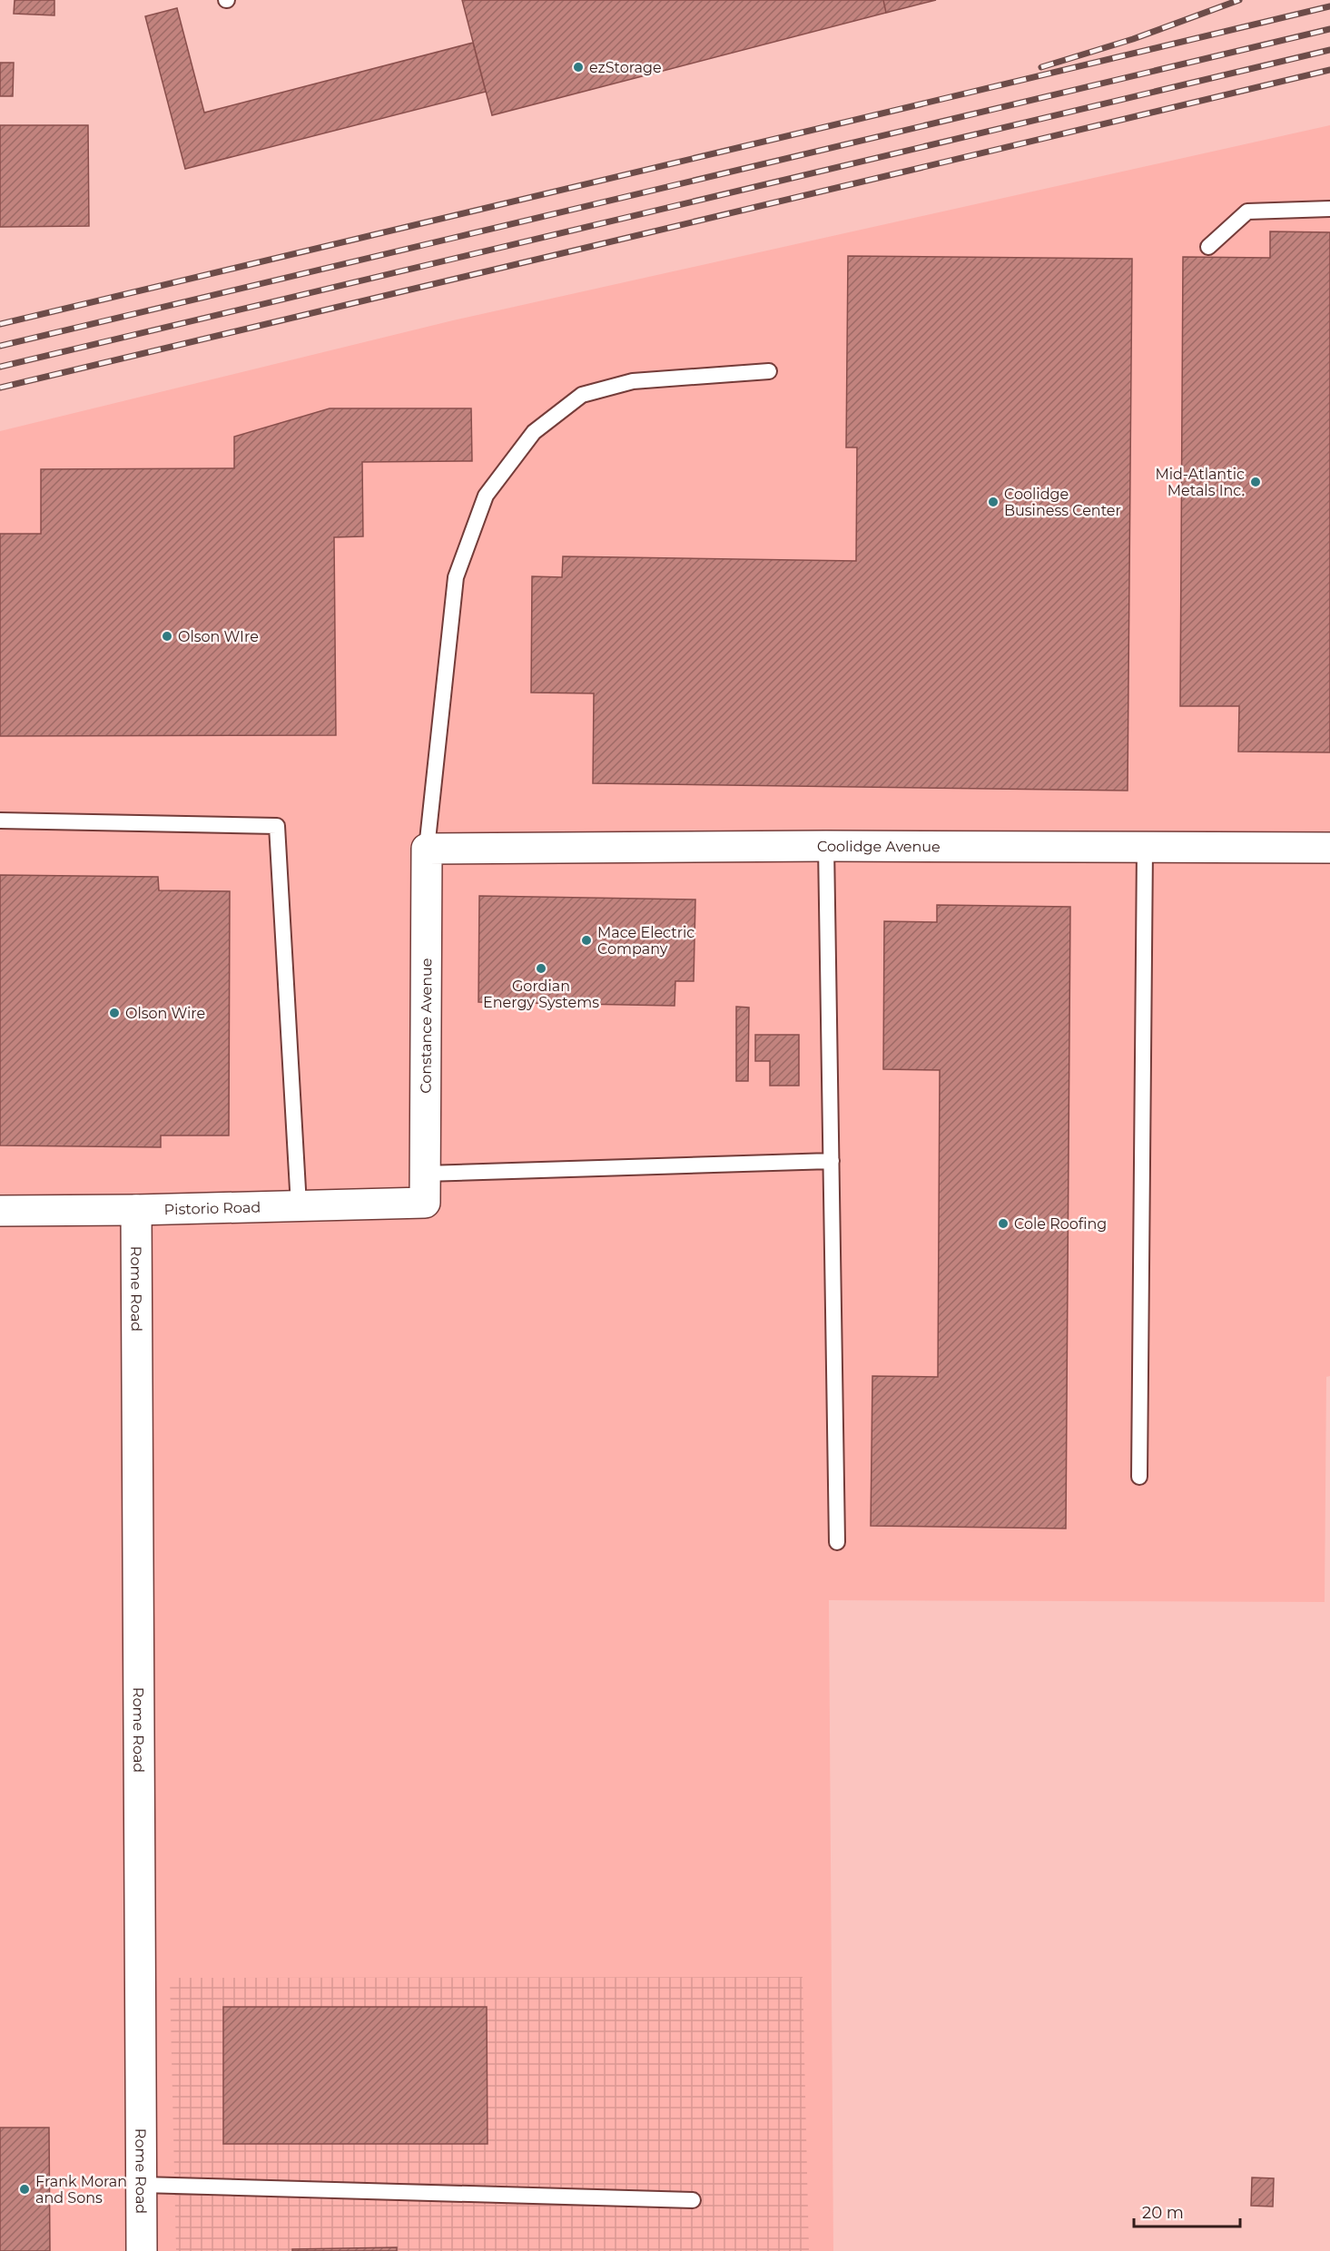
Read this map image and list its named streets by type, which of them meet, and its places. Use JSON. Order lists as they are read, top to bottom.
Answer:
{
  "streets": {
    "street": [
      "Coolidge Avenue",
      "Constance Avenue",
      "Pistorio Road",
      "Rome Road"
    ]
  },
  "crossings": [
    ["Coolidge Avenue", "Constance Avenue"],
    ["Constance Avenue", "Pistorio Road"],
    ["Pistorio Road", "Rome Road"]
  ],
  "places": [
    "ezStorage",
    "Mid-Atlantic Metals Inc.",
    "Coolidge Business Center",
    "Olson WIre",
    "Mace Electric Company",
    "Gordian Energy Systems",
    "Olson Wire",
    "Cole Roofing",
    "Frank Moran and Sons"
  ],
  "scale_bar": "20 m"
}
